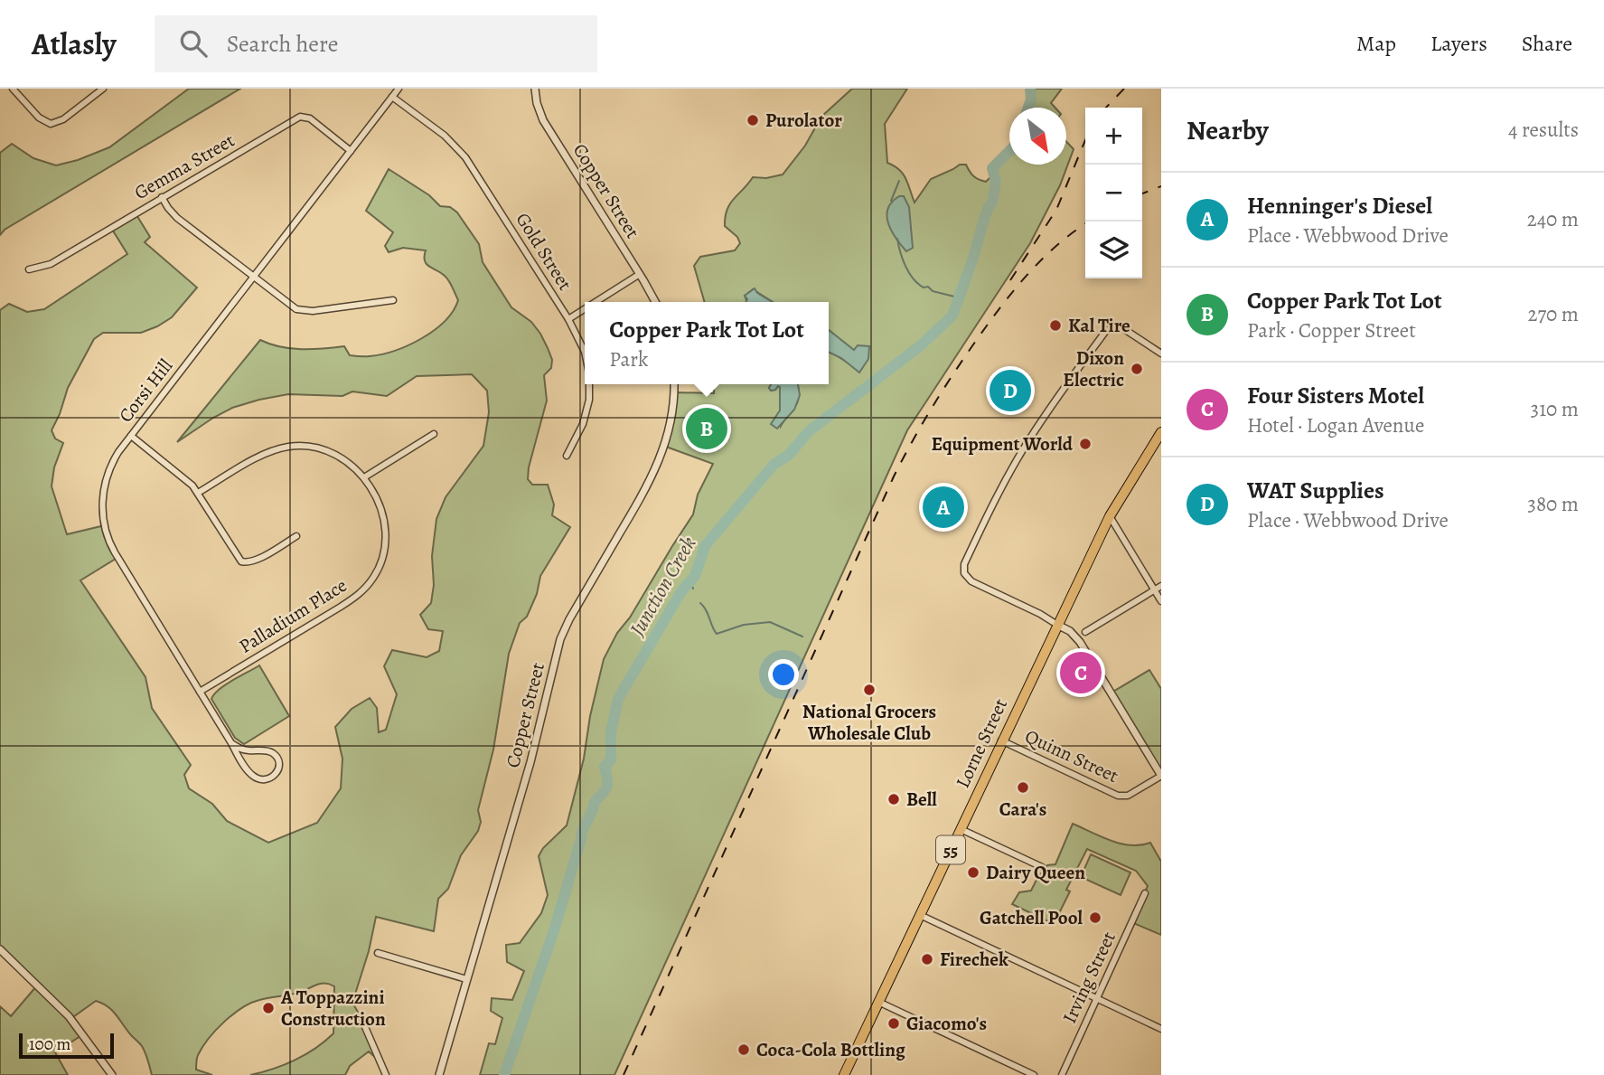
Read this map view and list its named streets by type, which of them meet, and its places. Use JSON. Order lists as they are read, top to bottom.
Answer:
{
  "streets": {
    "main road": ["Lorne Street", "55"],
    "street": [
      "Gemma Street",
      "Copper Street",
      "Gold Street",
      "Corsi Hill",
      "Palladium Place",
      "Quinn Street",
      "Irving Street"
    ]
  },
  "crossings": [
    ["Gemma Street", "Corsi Hill"],
    ["Gold Street", "Corsi Hill"],
    ["Corsi Hill", "Palladium Place"],
    ["Lorne Street", "Quinn Street"]
  ],
  "water": ["Junction Creek"],
  "places": [
    "Purolator",
    "Kal Tire",
    "Dixon Electric",
    "Equipment World",
    "National Grocers Wholesale Club",
    "Cara's",
    "Bell",
    "Dairy Queen",
    "Gatchell Pool",
    "Firechek",
    "A Toppazzini Construction",
    "Giacomo's",
    "Coca-Cola Bottling"
  ],
  "scale_bar": "100 m",
  "north": "bottom right",
  "page": {
    "header": "Atlasly",
    "search": "Search here",
    "nav": ["Map", "Layers", "Share"],
    "heading": ["Nearby", "4 results"],
    "map_buttons": ["+", "−"],
    "list": [
      {
        "mark": "A",
        "name": "Henninger's Diesel",
        "note": "Place · Webbwood Drive",
        "value": "240 m"
      },
      {
        "mark": "B",
        "name": "Copper Park Tot Lot",
        "note": "Park · Copper Street",
        "value": "270 m"
      },
      {
        "mark": "C",
        "name": "Four Sisters Motel",
        "note": "Hotel · Logan Avenue",
        "value": "310 m"
      },
      {
        "mark": "D",
        "name": "WAT Supplies",
        "note": "Place · Webbwood Drive",
        "value": "380 m"
      }
    ],
    "popup": ["Copper Park Tot Lot", "Park"],
    "pins": [
      "D",
      "B",
      "A",
      "C"
    ],
    "scale": "100 m"
  }
}
